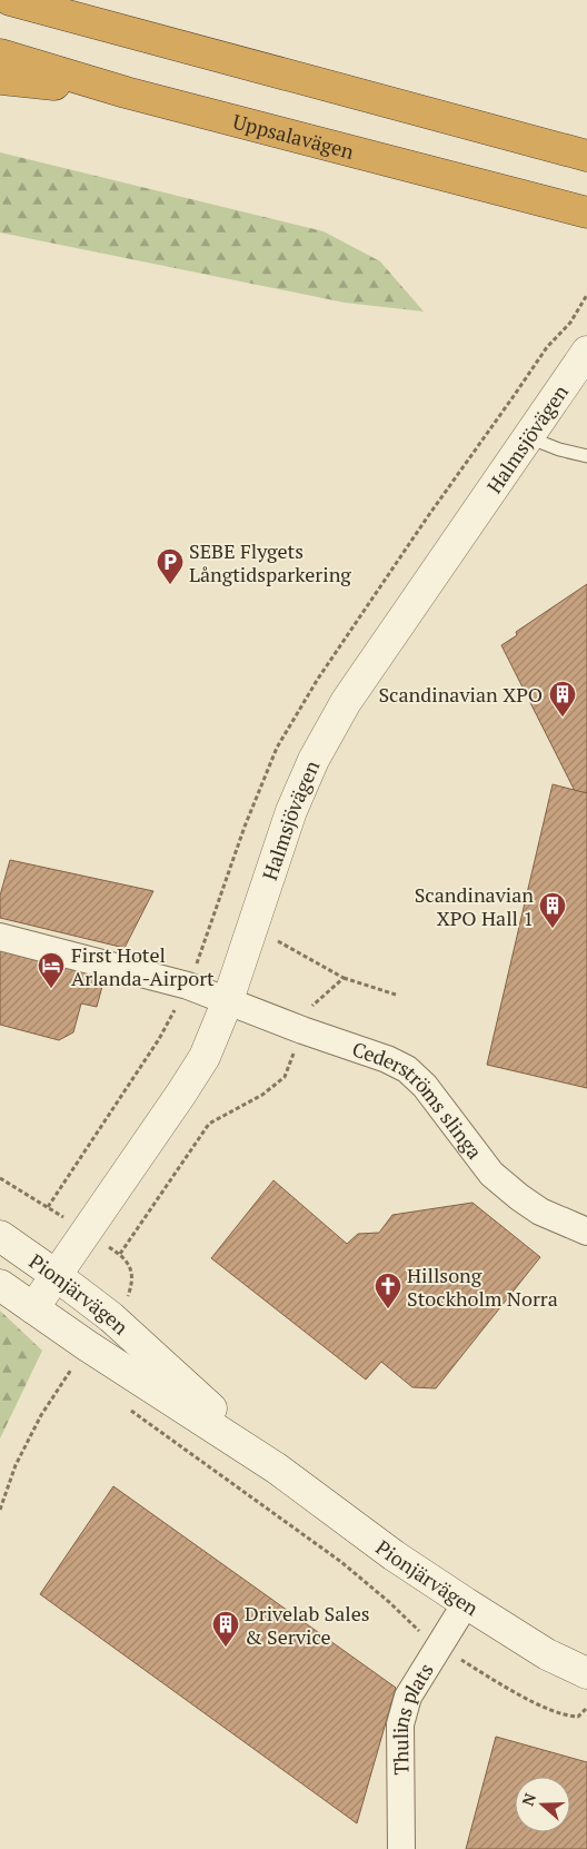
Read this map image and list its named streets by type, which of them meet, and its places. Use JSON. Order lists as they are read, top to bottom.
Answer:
{
  "streets": {
    "highway": ["Uppsalavägen"],
    "street": [
      "Halmsjövägen",
      "Cederströms slinga",
      "Pionjärvägen",
      "Thulins plats"
    ]
  },
  "crossings": [
    ["Halmsjövägen", "Cederströms slinga"],
    ["Halmsjövägen", "Pionjärvägen"],
    ["Pionjärvägen", "Thulins plats"]
  ],
  "places": {
    "parking": ["SEBE Flygets Långtidsparkering"],
    "building": ["Scandinavian XPO", "Scandinavian XPO Hall 1", "Drivelab Sales & Service"],
    "hotel": ["First Hotel Arlanda-Airport"],
    "church": ["Hillsong Stockholm Norra"]
  },
  "north": "left"
}
